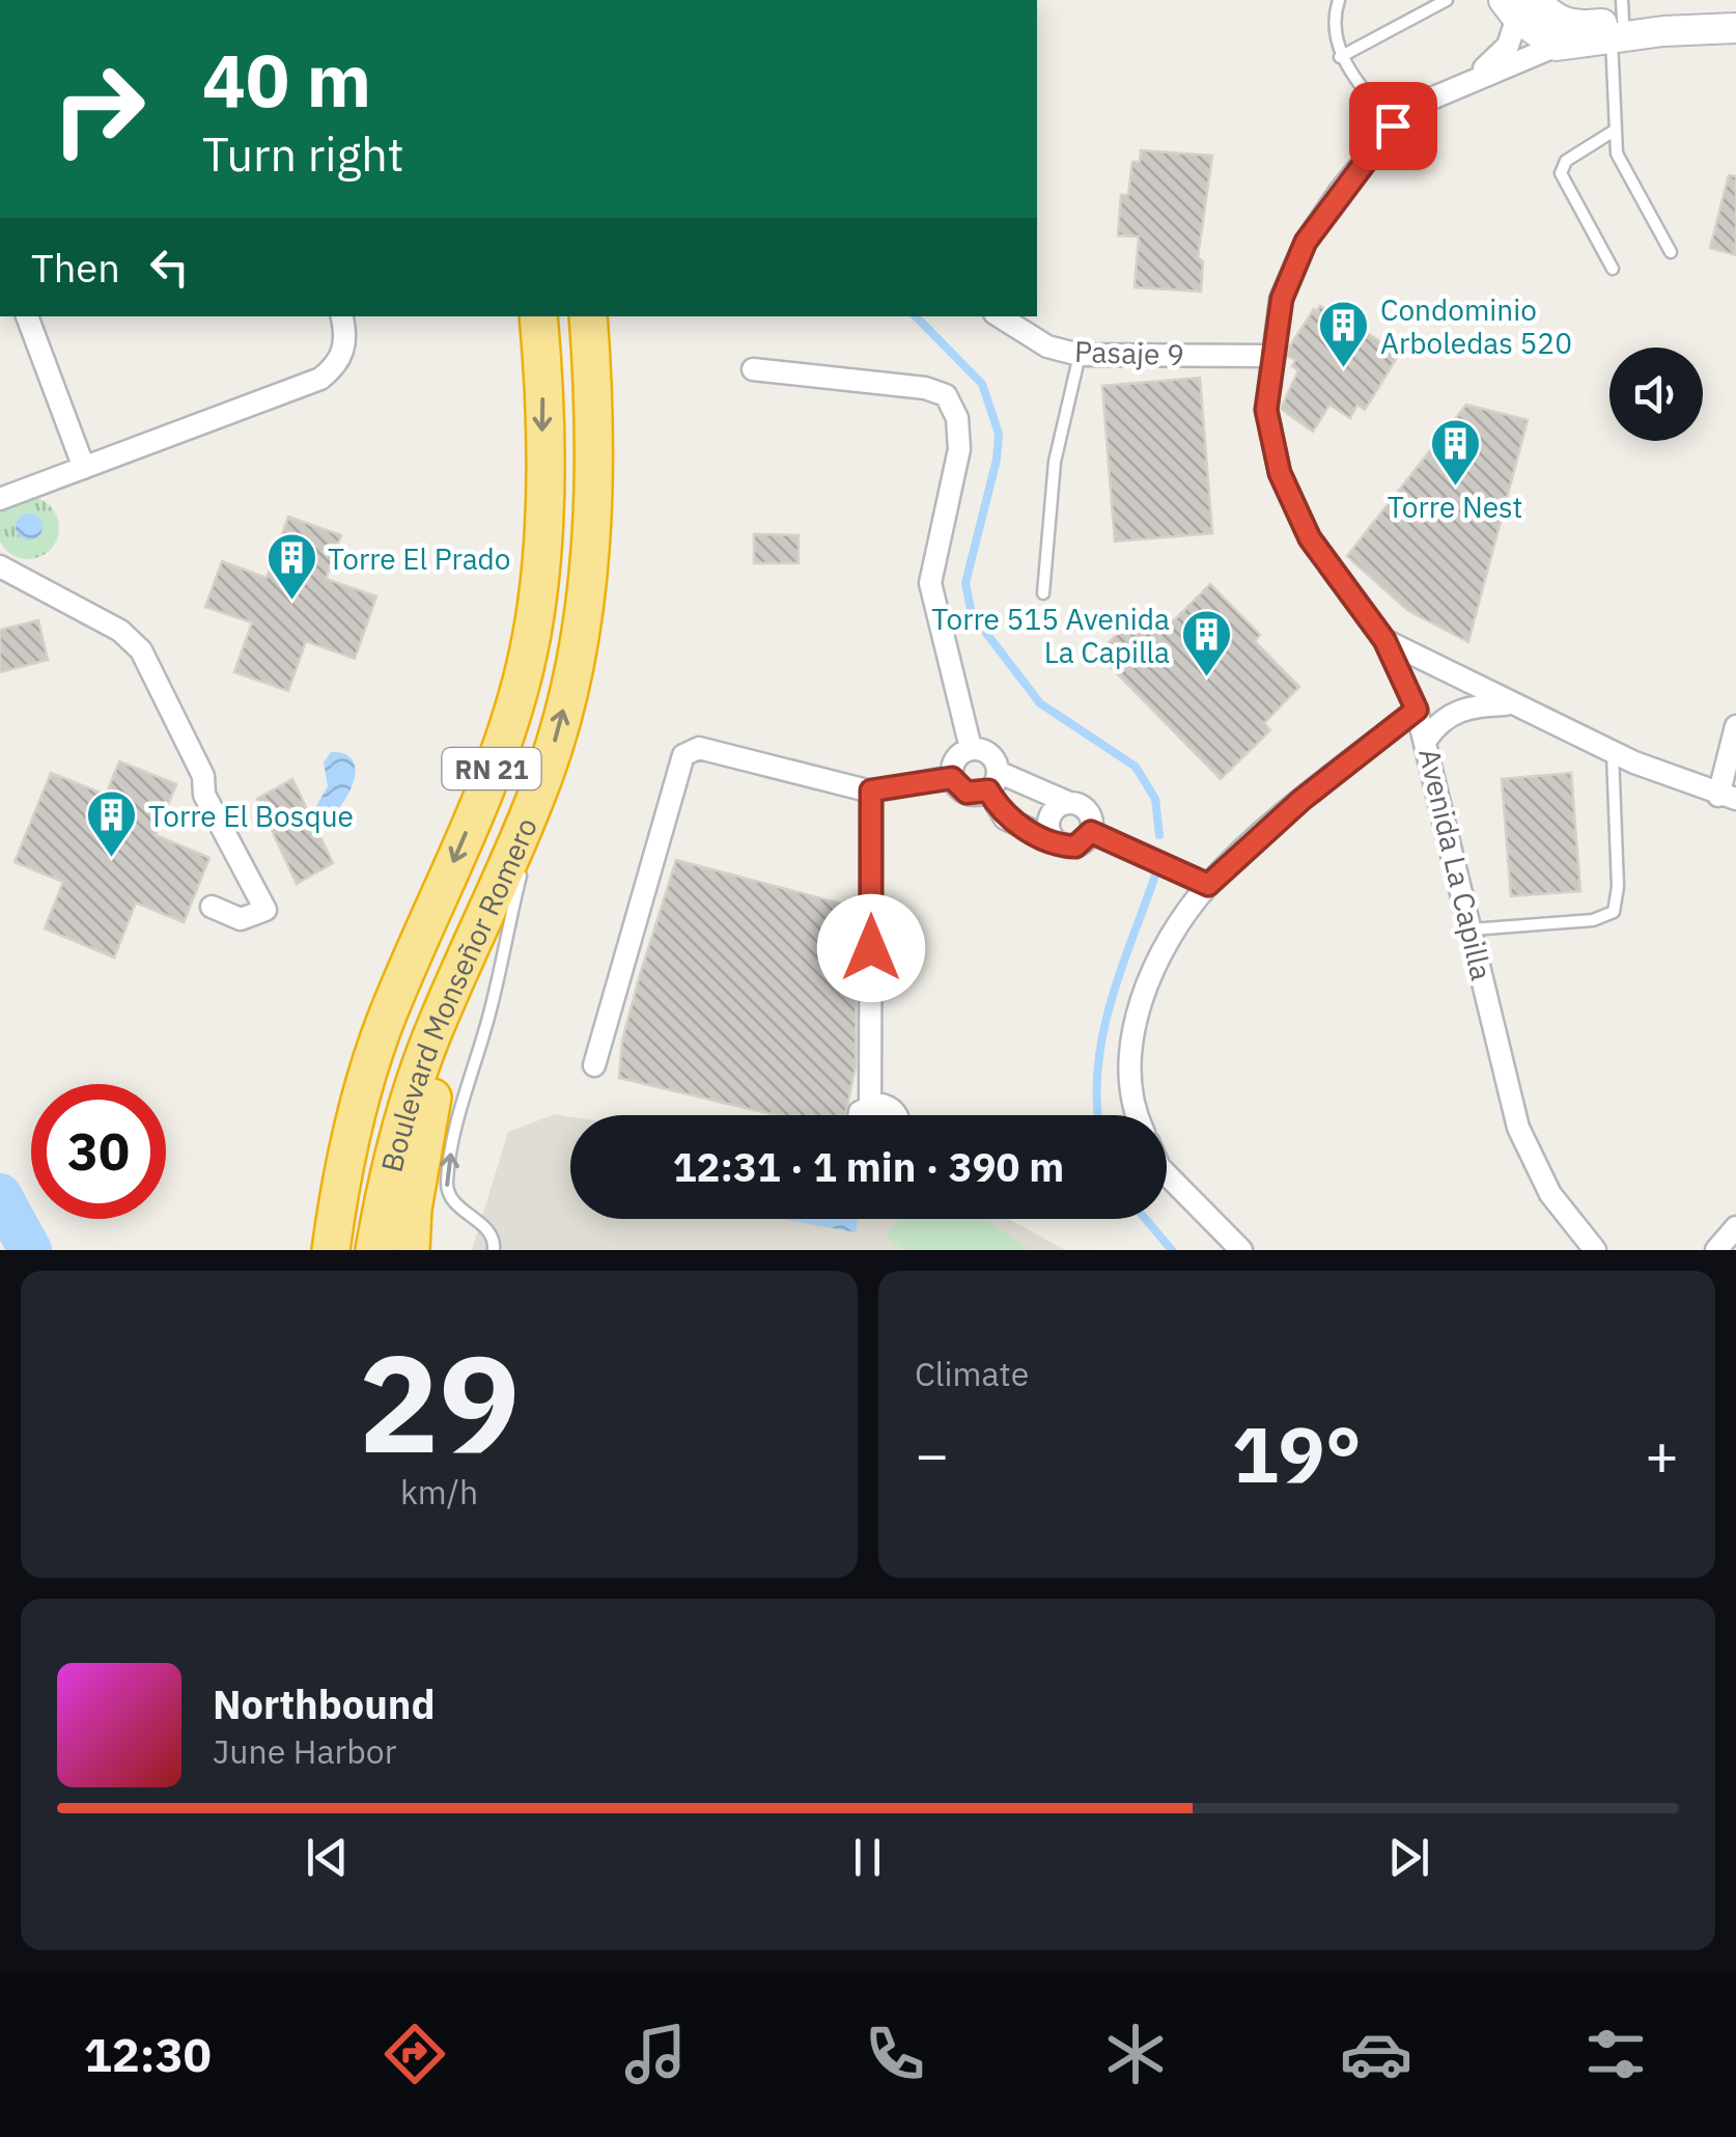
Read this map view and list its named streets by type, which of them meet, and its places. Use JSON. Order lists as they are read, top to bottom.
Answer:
{
  "streets": {
    "highway": ["RN 21", "Boulevard Monseñor Romero"],
    "street": ["Pasaje 9", "Avenida La Capilla"]
  },
  "crossings": [
    ["Pasaje 9", "Avenida La Capilla"]
  ],
  "places": {
    "building": [
      "Condominio Arboledas 520",
      "Torre Nest",
      "Torre El Prado",
      "Torre 515 Avenida La Capilla",
      "Torre El Bosque"
    ]
  },
  "page": {
    "turn": ["40 m", "Turn right"],
    "then": "Then",
    "limit": "30",
    "trip": "12:31 · 1 min · 390 m",
    "tile": [
      ["29", "km/h"],
      "Climate"
    ],
    "heat": ["−", "19°", "+"],
    "song": ["Northbound", "June Harbor"],
    "tabs": "12:30"
  }
}
